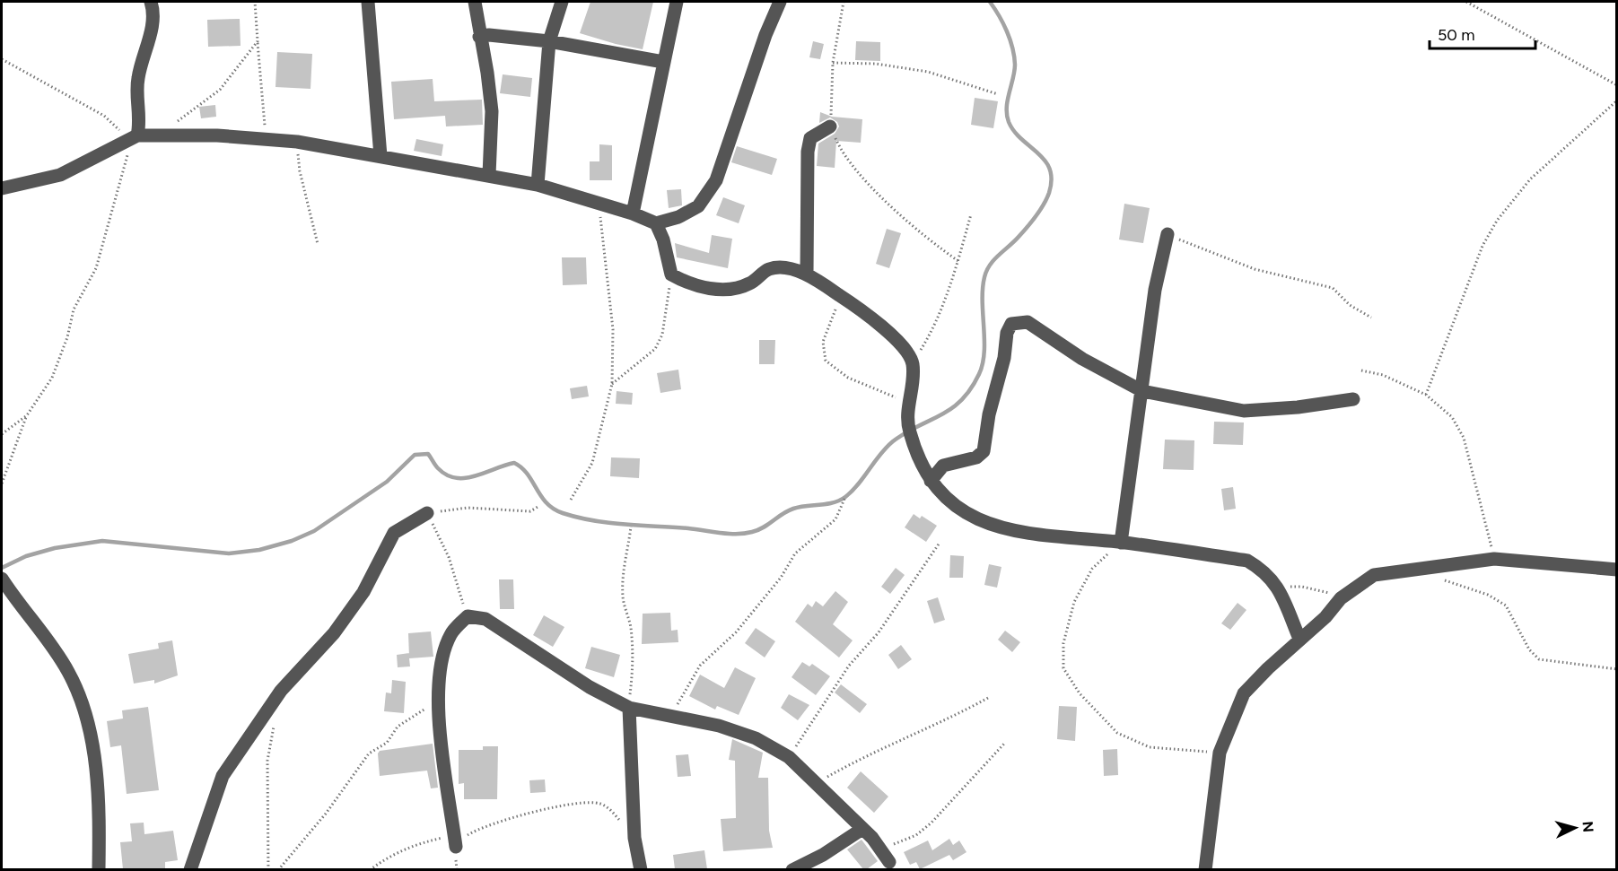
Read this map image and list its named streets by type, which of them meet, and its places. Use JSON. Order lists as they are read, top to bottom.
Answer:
{
  "scale_bar": "50 m",
  "north": "right"
}
